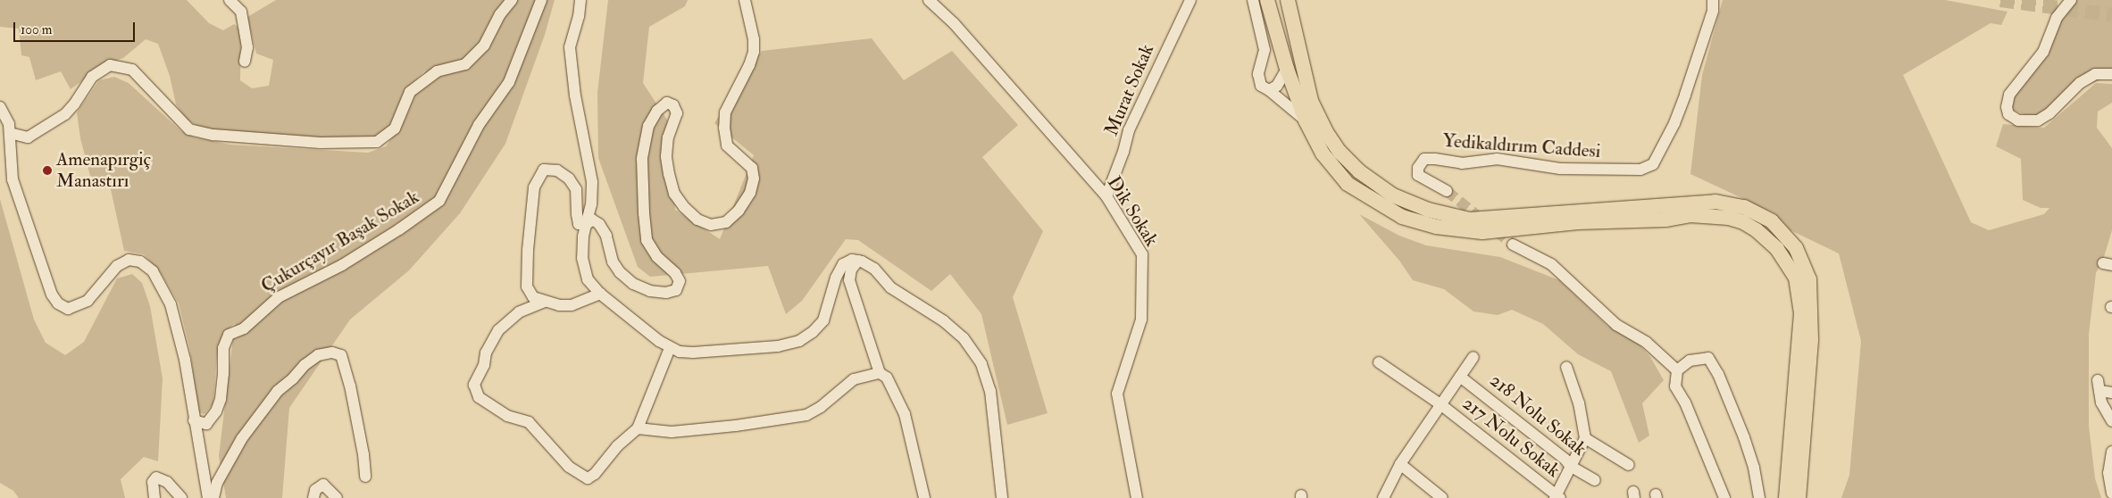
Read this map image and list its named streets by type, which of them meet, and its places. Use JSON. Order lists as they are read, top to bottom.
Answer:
{
  "streets": {
    "street": [
      "Murat Sokak",
      "Yedikaldırım Caddesi",
      "Dik Sokak",
      "Çukurçayır Başak Sokak",
      "218 Nolu Sokak",
      "217 Nolu Sokak"
    ]
  },
  "crossings": [
    ["Murat Sokak", "Dik Sokak"]
  ],
  "places": ["Amenapırgiç Manastırı"],
  "scale_bar": "100 m"
}
